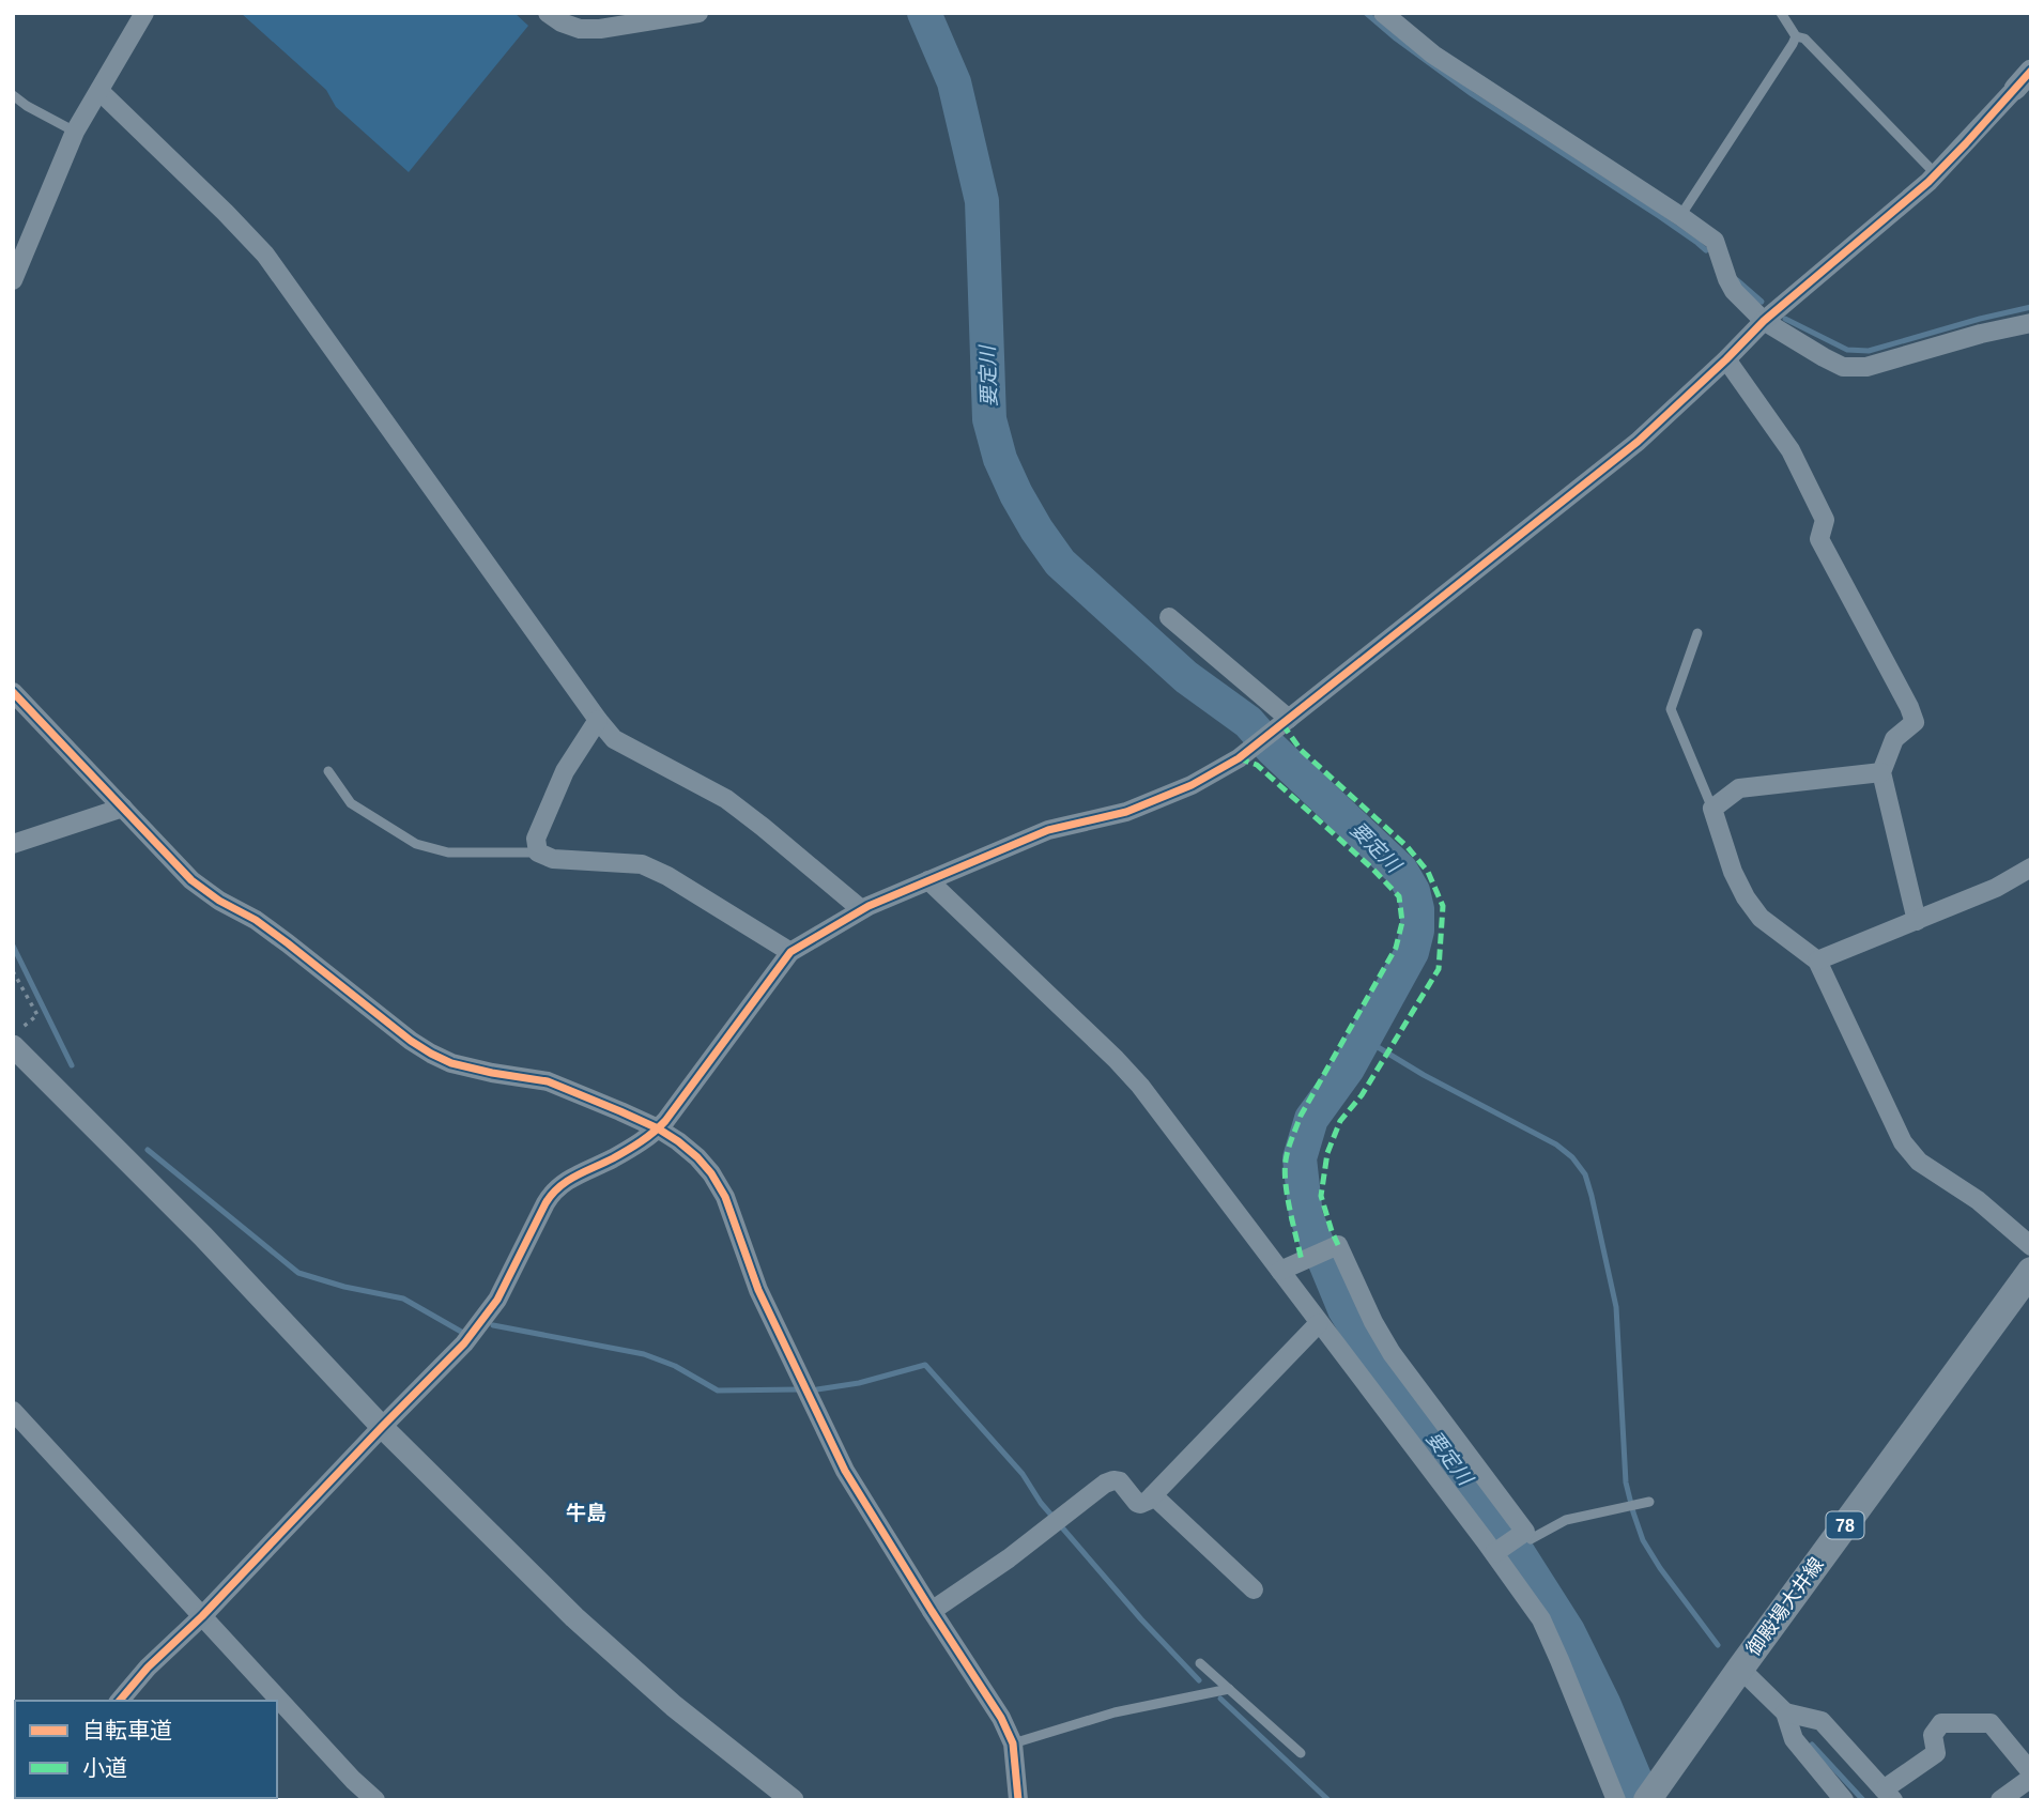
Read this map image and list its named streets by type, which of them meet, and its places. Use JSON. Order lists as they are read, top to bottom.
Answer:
{
  "streets": {
    "main road": ["78", "御殿場大井線"]
  },
  "districts": ["牛島"],
  "water": ["要定川"],
  "legend": ["自転車道", "小道"]
}
